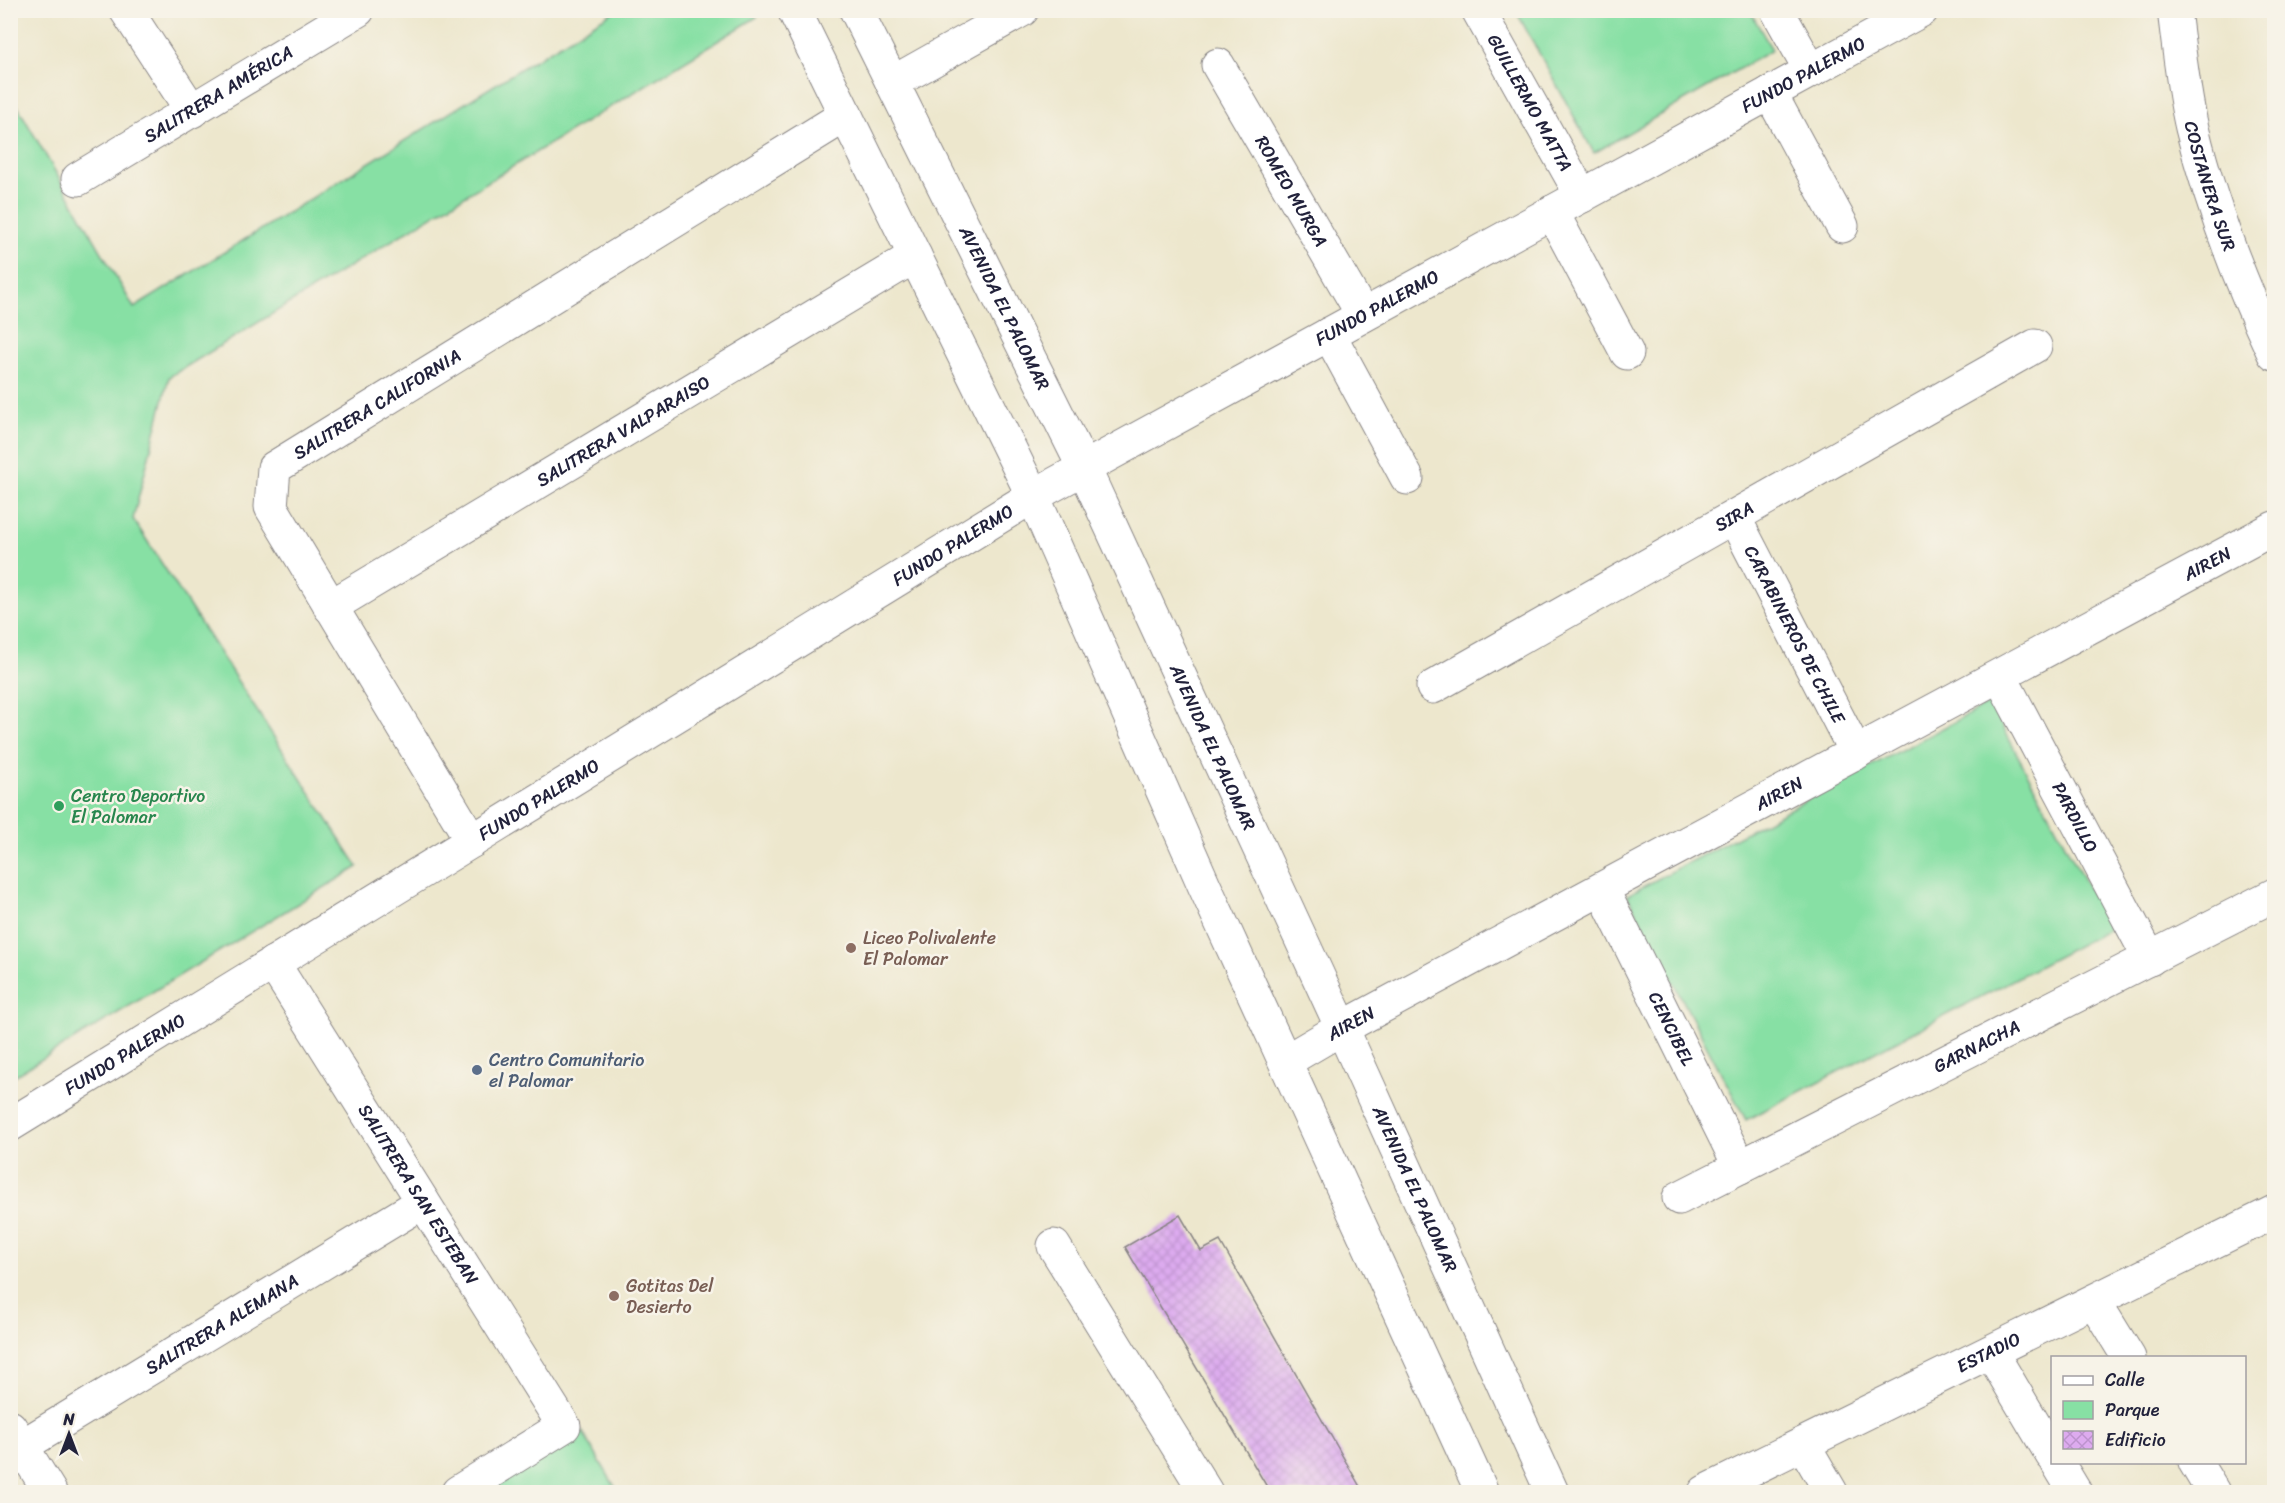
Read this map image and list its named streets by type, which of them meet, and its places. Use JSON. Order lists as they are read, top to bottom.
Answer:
{
  "streets": {
    "street": [
      "FUNDO PALERMO",
      "SALITRERA AMÉRICA",
      "GUILLERMO MATTA",
      "COSTANERA SUR",
      "ROMEO MURGA",
      "AVENIDA EL PALOMAR",
      "SALITRERA CALIFORNIA",
      "SALITRERA VALPARAISO",
      "SIRA",
      "AIREN",
      "CARABINEROS DE CHILE",
      "PARDILLO",
      "CENCIBEL",
      "GARNACHA",
      "SALITRERA SAN ESTEBAN",
      "SALITRERA ALEMANA",
      "ESTADIO"
    ]
  },
  "crossings": [
    ["FUNDO PALERMO", "GUILLERMO MATTA"],
    ["FUNDO PALERMO", "ROMEO MURGA"],
    ["FUNDO PALERMO", "AVENIDA EL PALOMAR"],
    ["FUNDO PALERMO", "SALITRERA CALIFORNIA"],
    ["FUNDO PALERMO", "SALITRERA SAN ESTEBAN"],
    ["AVENIDA EL PALOMAR", "AIREN"],
    ["SALITRERA CALIFORNIA", "SALITRERA VALPARAISO"],
    ["SIRA", "CARABINEROS DE CHILE"],
    ["AIREN", "CARABINEROS DE CHILE"],
    ["AIREN", "PARDILLO"],
    ["AIREN", "CENCIBEL"],
    ["PARDILLO", "GARNACHA"],
    ["CENCIBEL", "GARNACHA"],
    ["SALITRERA SAN ESTEBAN", "SALITRERA ALEMANA"]
  ],
  "places": [
    "Centro Deportivo El Palomar",
    "Liceo Polivalente El Palomar",
    "Centro Comunitario el Palomar",
    "Gotitas Del Desierto"
  ],
  "legend": ["Calle", "Parque", "Edificio"],
  "north": "top"
}
